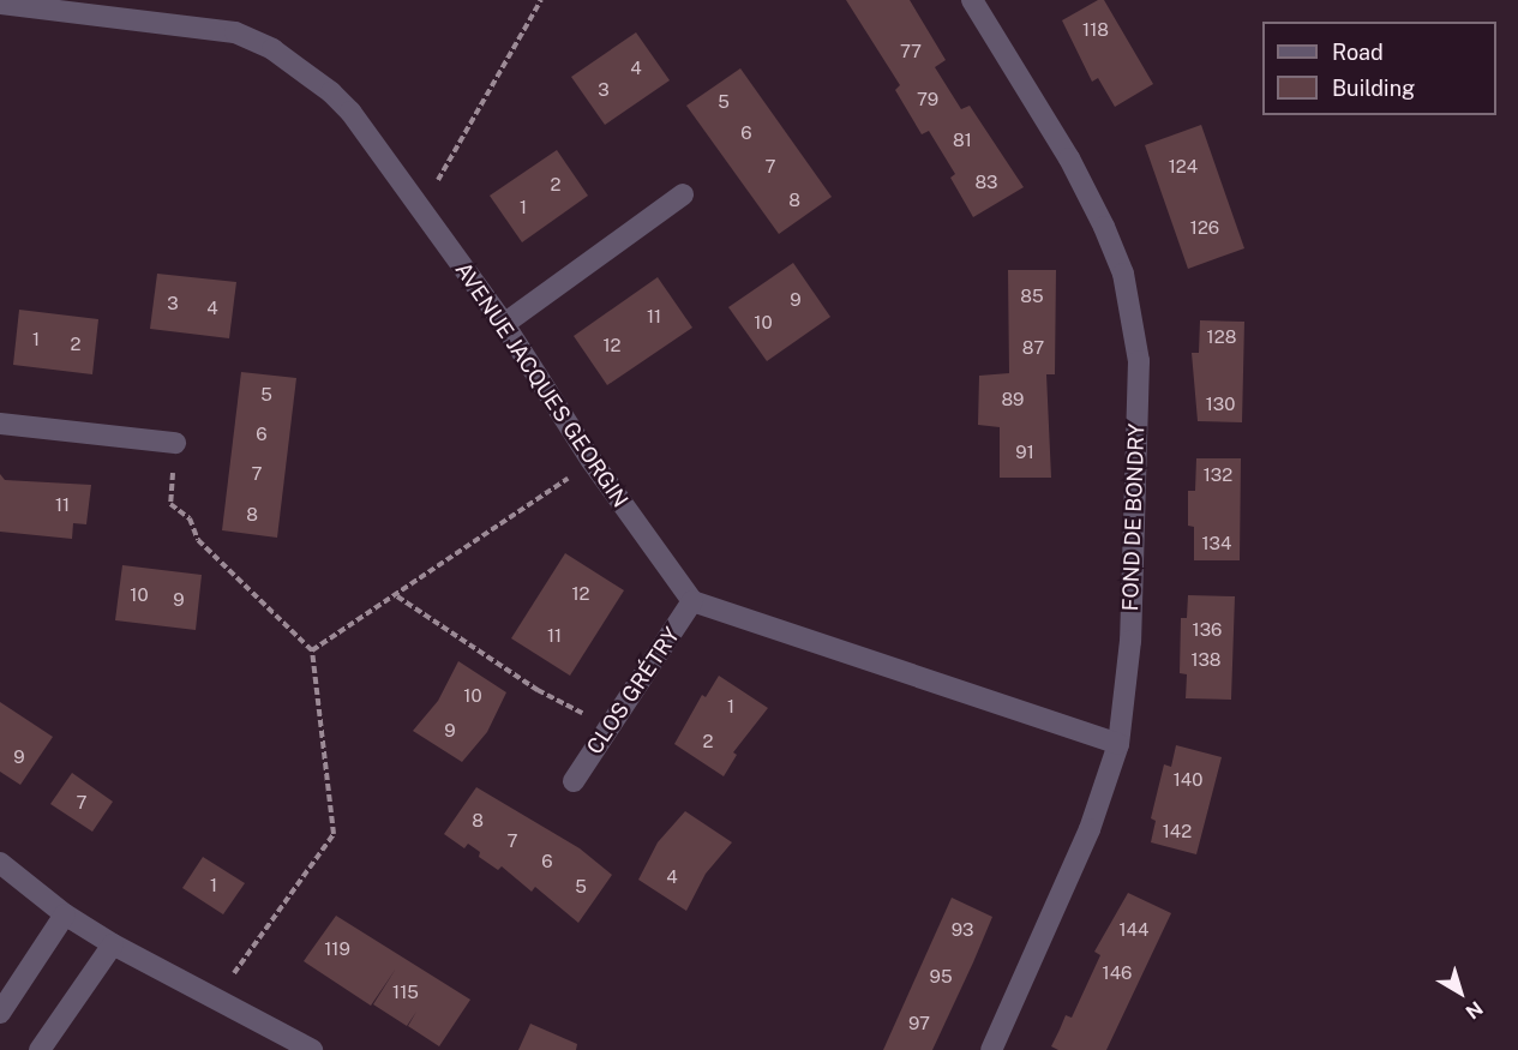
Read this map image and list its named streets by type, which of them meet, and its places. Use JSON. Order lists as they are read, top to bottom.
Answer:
{
  "streets": {
    "street": ["AVENUE JACQUES GEORGIN", "FOND DE BONDRY", "CLOS GRÉTRY"]
  },
  "crossings": [
    ["AVENUE JACQUES GEORGIN", "CLOS GRÉTRY"]
  ],
  "house_numbers": [
    "118",
    "77",
    "4",
    "3",
    "79",
    "5",
    "6",
    "81",
    "7",
    "124",
    "83",
    "2",
    "8",
    "1",
    "126",
    "85",
    "9",
    "3",
    "4",
    "11",
    "10",
    "128",
    "1",
    "2",
    "12",
    "87",
    "5",
    "89",
    "130",
    "6",
    "91",
    "7",
    "132",
    "11",
    "8",
    "134",
    "12",
    "10",
    "9",
    "136",
    "11",
    "138",
    "10",
    "1",
    "9",
    "2",
    "9",
    "140",
    "7",
    "8",
    "142",
    "7",
    "6",
    "4",
    "1",
    "5",
    "93",
    "144",
    "119",
    "146",
    "95",
    "115",
    "97"
  ],
  "legend": ["Road", "Building"],
  "north": "bottom right"
}
